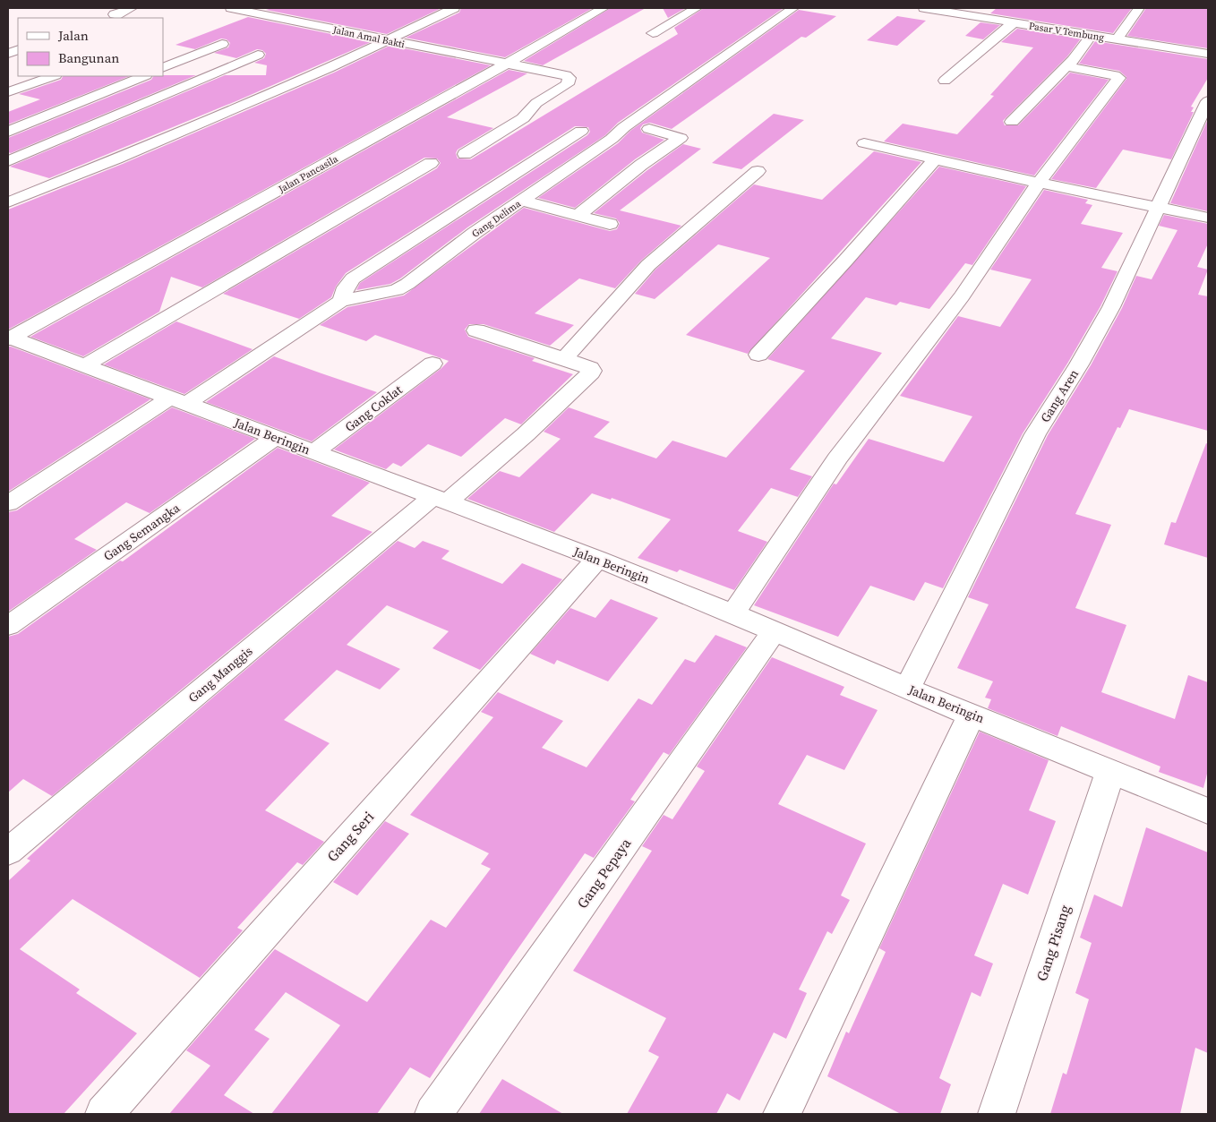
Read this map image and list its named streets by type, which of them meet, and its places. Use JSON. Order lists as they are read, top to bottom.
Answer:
{
  "streets": {
    "street": [
      "Pasar V Tembung",
      "Jalan Amal Bakti",
      "Jalan Pancasila",
      "Gang Delima",
      "Gang Aren",
      "Gang Coklat",
      "Jalan Beringin",
      "Gang Semangka",
      "Gang Manggis",
      "Gang Seri",
      "Gang Pepaya",
      "Gang Pisang"
    ]
  },
  "crossings": [
    ["Jalan Amal Bakti", "Jalan Pancasila"],
    ["Jalan Pancasila", "Jalan Beringin"],
    ["Gang Delima", "Jalan Beringin"],
    ["Gang Aren", "Jalan Beringin"],
    ["Gang Coklat", "Jalan Beringin"],
    ["Jalan Beringin", "Gang Semangka"],
    ["Jalan Beringin", "Gang Manggis"],
    ["Jalan Beringin", "Gang Seri"],
    ["Jalan Beringin", "Gang Pepaya"],
    ["Jalan Beringin", "Gang Pisang"]
  ],
  "legend": ["Jalan", "Bangunan"]
}
